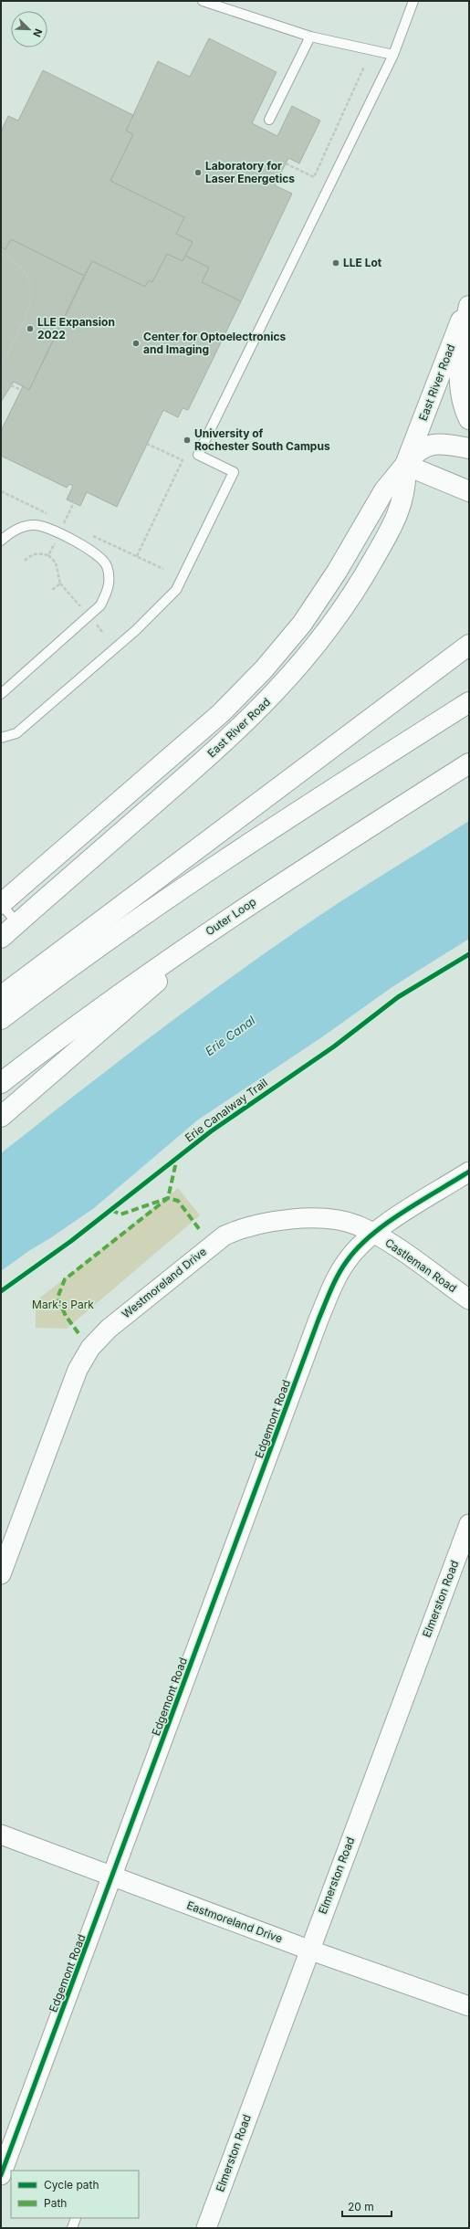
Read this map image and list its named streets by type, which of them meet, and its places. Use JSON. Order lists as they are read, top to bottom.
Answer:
{
  "streets": {
    "main road": ["East River Road", "Outer Loop"],
    "street": [
      "Castleman Road",
      "Westmoreland Drive",
      "Edgemont Road",
      "Elmerston Road",
      "Eastmoreland Drive"
    ],
    "cycle path": ["Erie Canalway Trail"]
  },
  "crossings": [
    ["Castleman Road", "Westmoreland Drive"],
    ["Castleman Road", "Edgemont Road"],
    ["Westmoreland Drive", "Edgemont Road"],
    ["Edgemont Road", "Eastmoreland Drive"],
    ["Elmerston Road", "Eastmoreland Drive"]
  ],
  "water": ["Erie Canal"],
  "parks": ["Mark's Park"],
  "places": [
    "Laboratory for Laser Energetics",
    "LLE Lot",
    "LLE Expansion 2022",
    "Center for Optoelectronics and Imaging",
    "University of Rochester South Campus"
  ],
  "legend": ["Cycle path", "Path"],
  "scale_bar": "20 m",
  "north": "bottom right"
}
